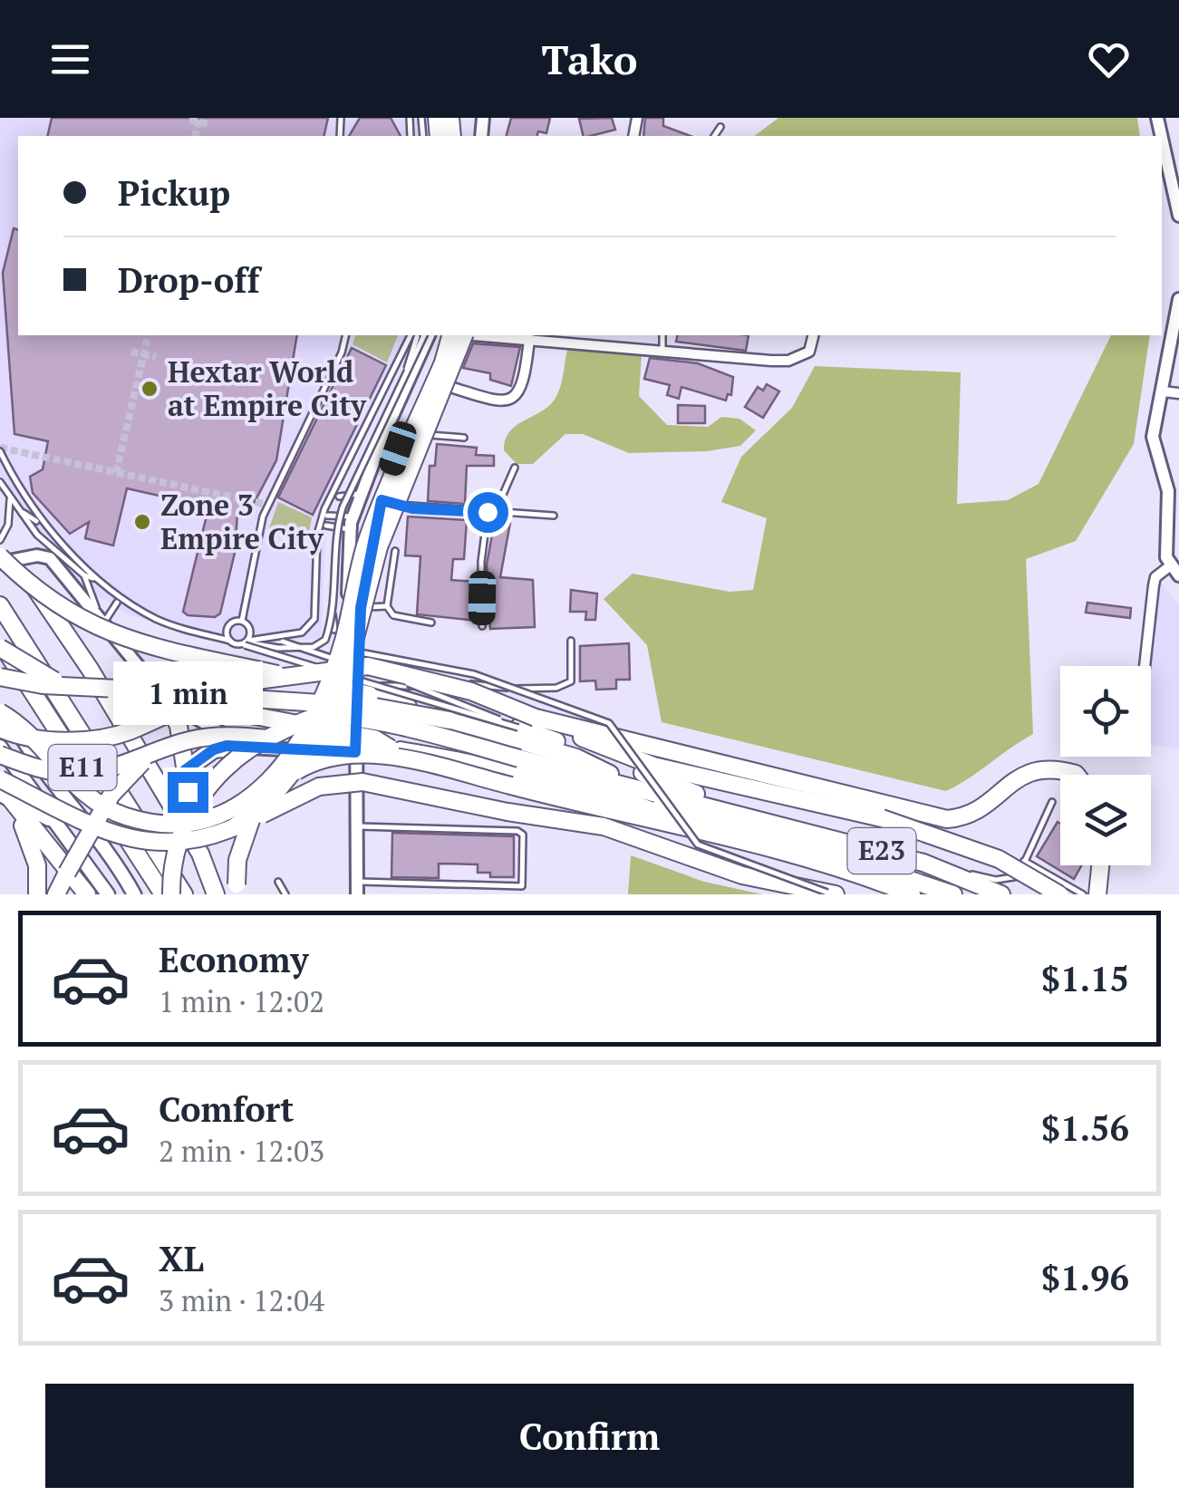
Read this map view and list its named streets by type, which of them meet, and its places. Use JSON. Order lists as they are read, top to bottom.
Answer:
{
  "streets": {
    "highway": ["E11", "E23"]
  },
  "places": ["Hextar World at Empire City", "Zone 3 Empire City"],
  "page": {
    "header": "Tako",
    "banner": ["Pickup", "Drop-off"],
    "bubble": "1 min",
    "list": [
      {
        "name": "Economy",
        "note": "1 min · 12:02",
        "value": "$1.15"
      },
      {
        "name": "Comfort",
        "note": "2 min · 12:03",
        "value": "$1.56"
      },
      {
        "name": "XL",
        "note": "3 min · 12:04",
        "value": "$1.96"
      }
    ],
    "buttons": "Confirm"
  }
}
